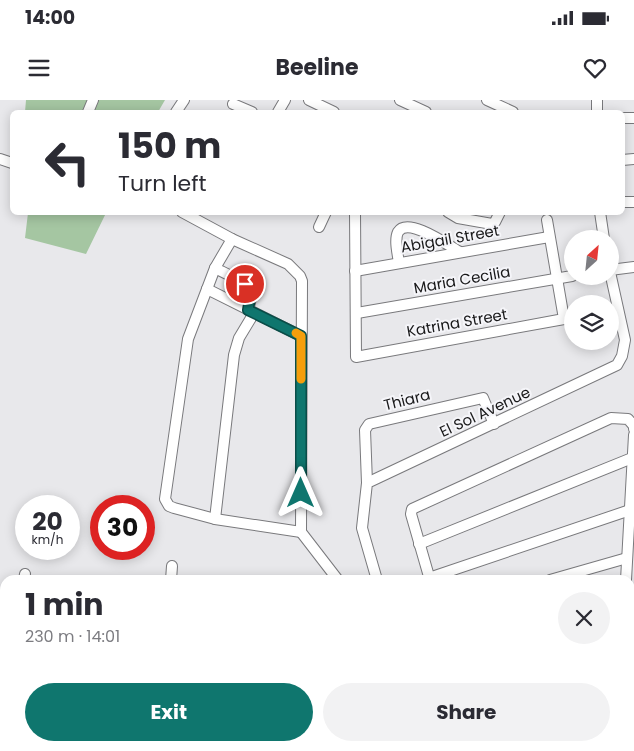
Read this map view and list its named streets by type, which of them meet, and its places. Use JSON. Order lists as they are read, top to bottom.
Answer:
{
  "streets": {
    "street": [
      "Abigail Street",
      "Maria Cecilia",
      "Thiara",
      "El Sol Avenue"
    ]
  },
  "crossings": [
    ["Thiara", "El Sol Avenue"]
  ],
  "north": "top right",
  "page": {
    "status": "14:00",
    "header": "Beeline",
    "turn": ["150 m", "Turn left"],
    "speed": "20 km/h",
    "limit": "30",
    "heading": ["1 min", "230 m · 14:01"],
    "buttons": ["Exit", "Share"]
  }
}
